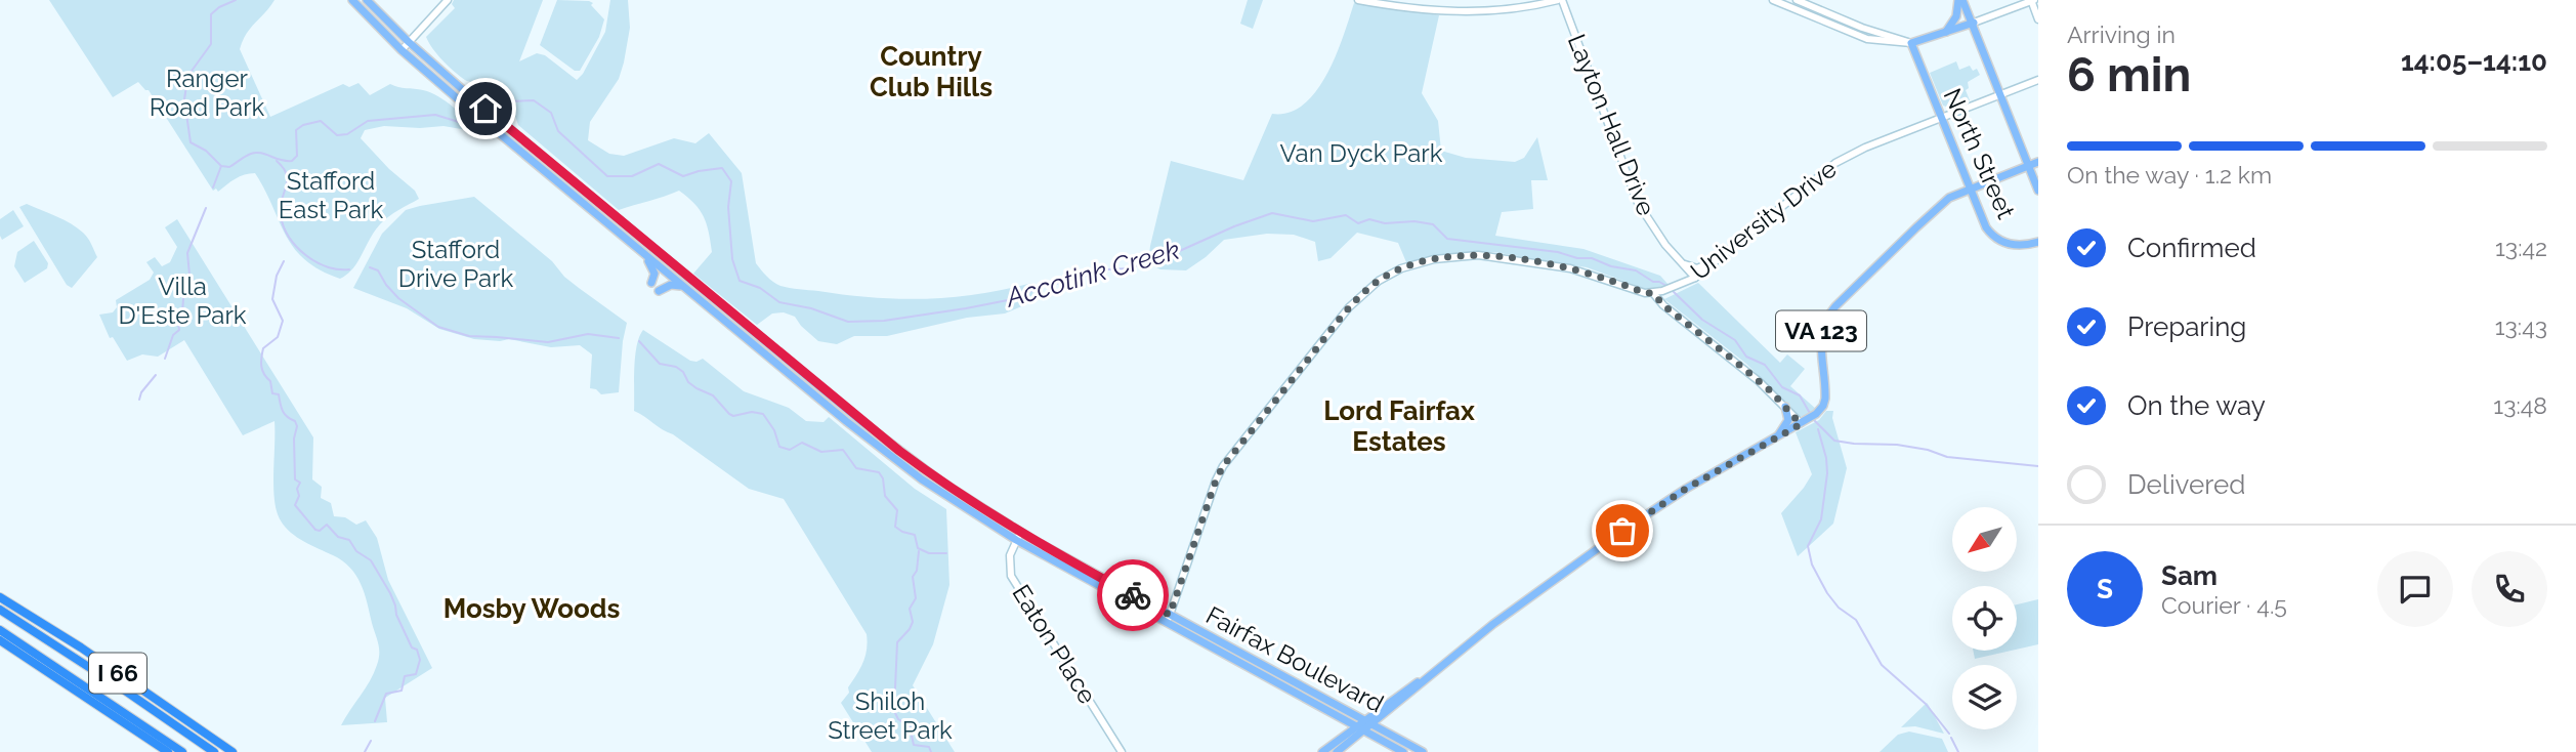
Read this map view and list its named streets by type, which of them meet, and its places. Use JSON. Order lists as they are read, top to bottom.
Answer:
{
  "streets": {
    "highway": ["I 66"],
    "main road": ["North Street", "VA 123", "Fairfax Boulevard"],
    "street": ["Layton Hall Drive", "University Drive", "Eaton Place"]
  },
  "crossings": [
    ["Layton Hall Drive", "University Drive"],
    ["North Street", "University Drive"],
    ["North Street", "VA 123"],
    ["University Drive", "Fairfax Boulevard"],
    ["VA 123", "Fairfax Boulevard"],
    ["Eaton Place", "Fairfax Boulevard"]
  ],
  "districts": ["Country Club Hills", "Lord Fairfax Estates", "Mosby Woods"],
  "water": ["Accotink Creek"],
  "parks": [
    "Ranger Road Park",
    "Van Dyck Park",
    "Stafford East Park",
    "Stafford Drive Park",
    "Villa D'Este Park",
    "Shiloh Street Park"
  ],
  "north": "bottom left",
  "page": {
    "heading": ["6 min", "Arriving in", "14:05–14:10"],
    "panel": ["Sam", "Courier · 4.5"],
    "bar": "On the way · 1.2 km",
    "list": [
      ["Confirmed", "13:42"],
      ["Preparing", "13:43"],
      ["On the way", "13:48"],
      "Delivered"
    ],
    "round": "S"
  }
}
